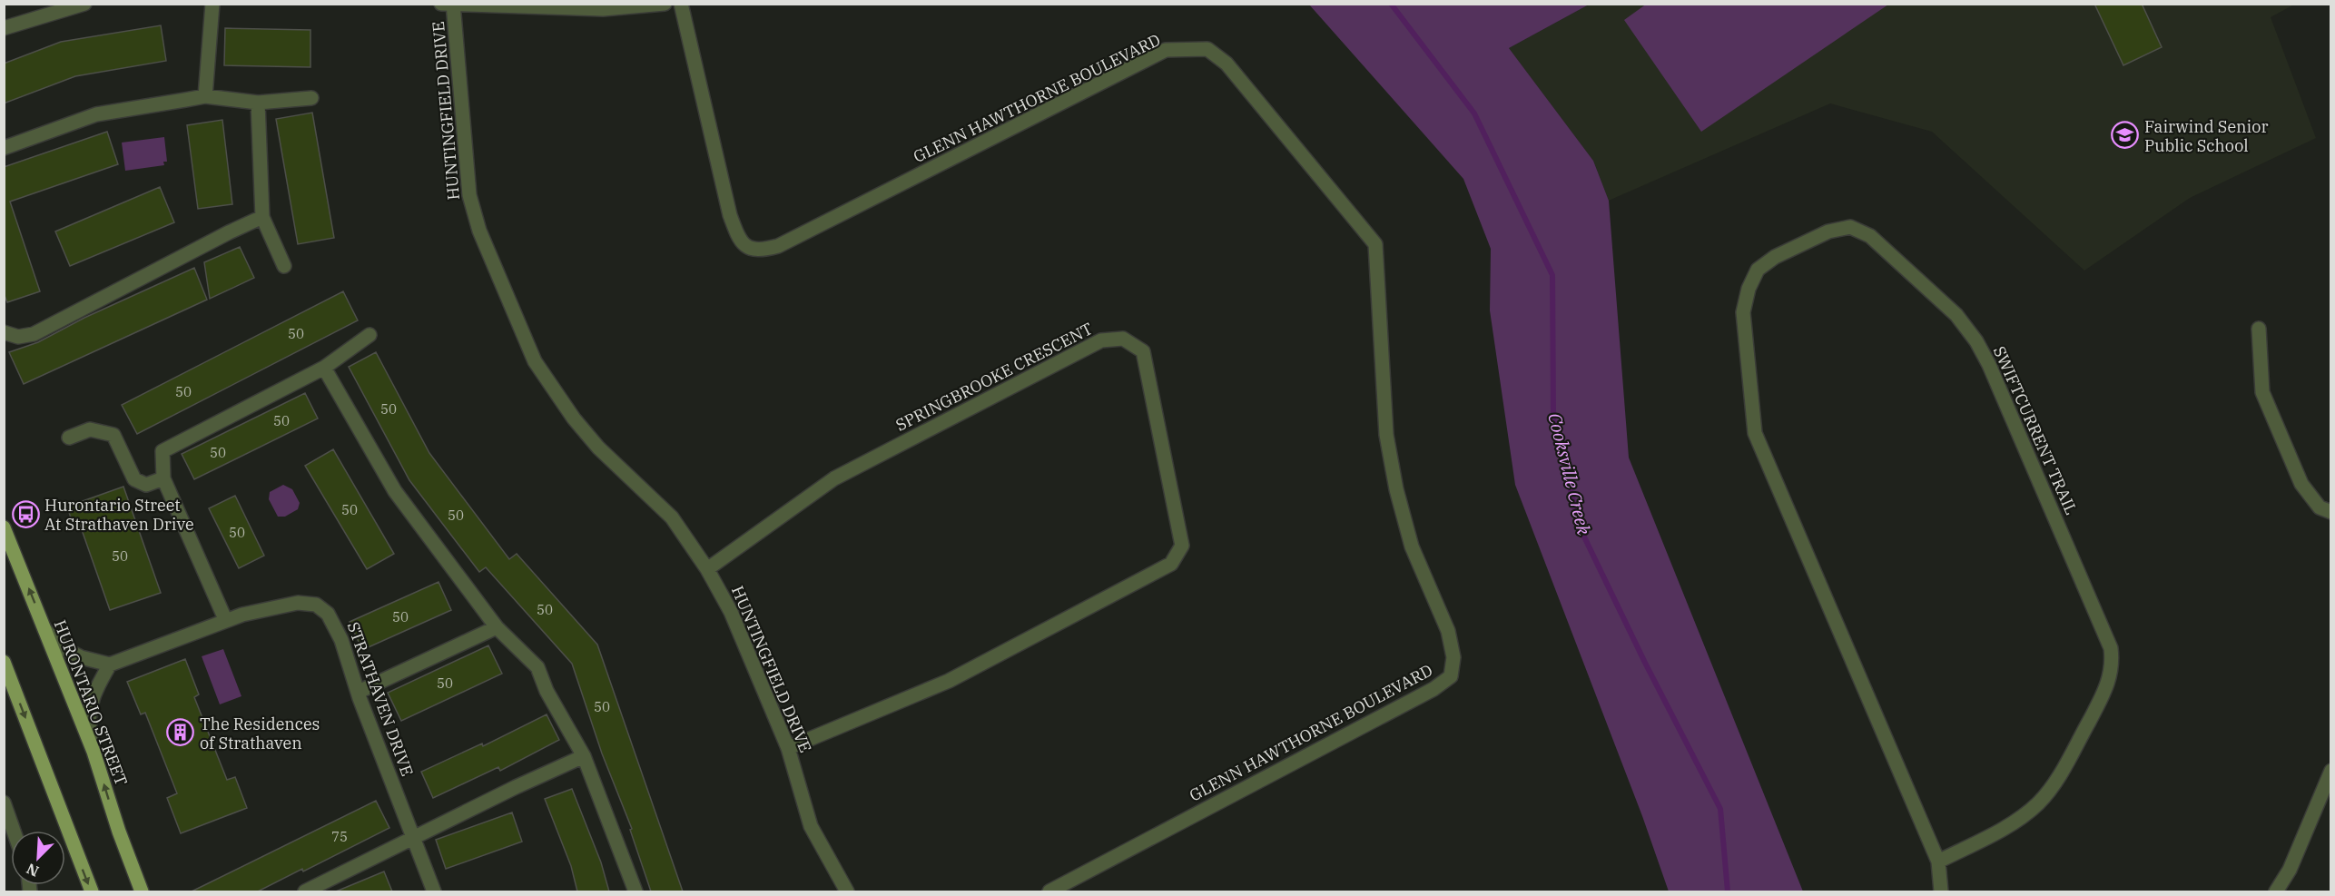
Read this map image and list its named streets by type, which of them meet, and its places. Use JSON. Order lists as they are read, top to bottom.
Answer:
{
  "streets": {
    "main road": ["HURONTARIO STREET"],
    "street": [
      "GLENN HAWTHORNE BOULEVARD",
      "HUNTINGFIELD DRIVE",
      "SPRINGBROOKE CRESCENT",
      "SWIFTCURRENT TRAIL",
      "STRATHAVEN DRIVE"
    ]
  },
  "crossings": [
    ["HUNTINGFIELD DRIVE", "SPRINGBROOKE CRESCENT"]
  ],
  "water": ["Cooksville Creek"],
  "places": {
    "school or university": ["Fairwind Senior Public School"],
    "bus stop": ["Hurontario Street At Strathaven Drive"],
    "building": ["The Residences of Strathaven"]
  },
  "house_numbers": [
    "50",
    "50",
    "50",
    "50",
    "50",
    "50",
    "50",
    "50",
    "50",
    "50",
    "50",
    "50",
    "50",
    "75"
  ],
  "north": "bottom left"
}
